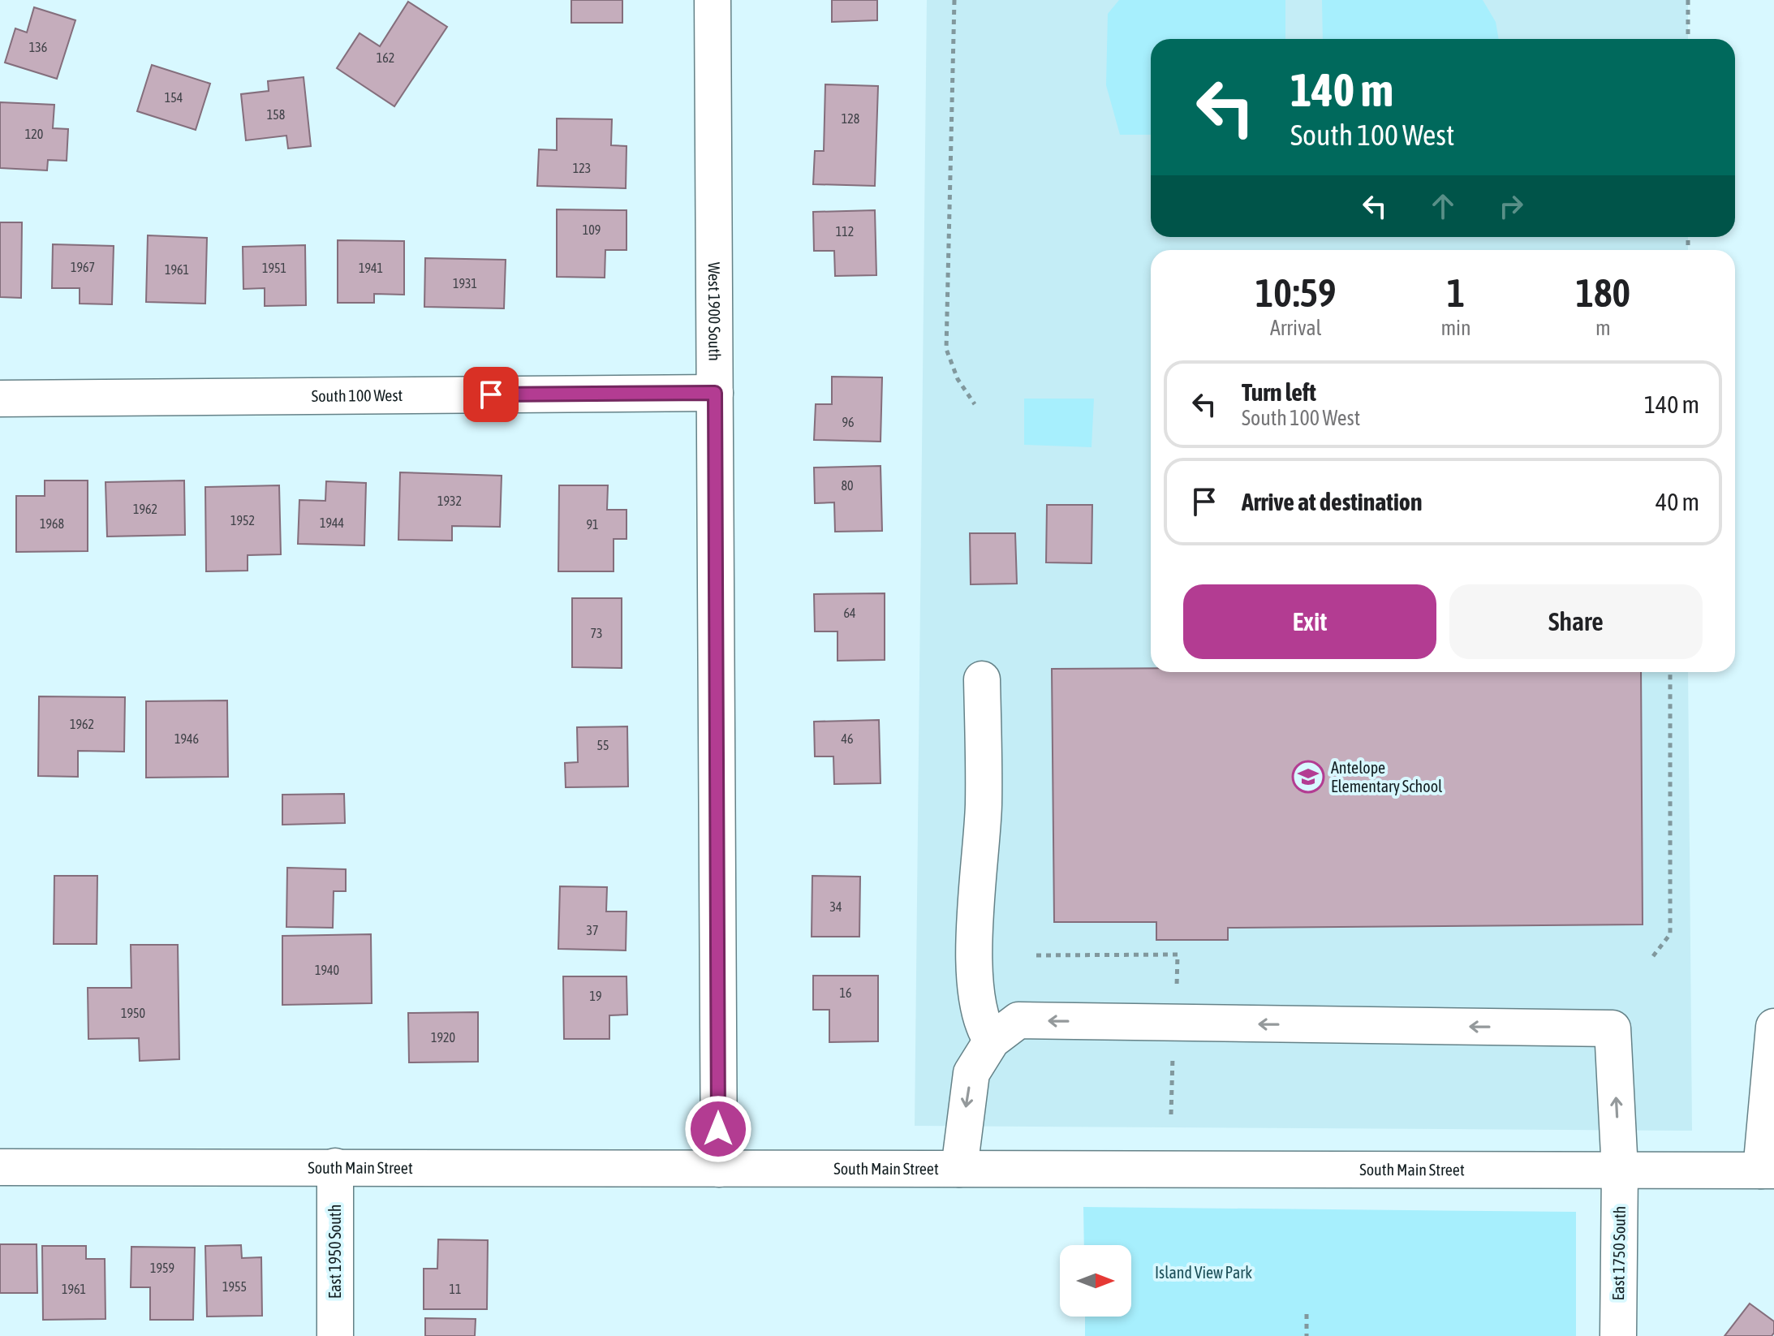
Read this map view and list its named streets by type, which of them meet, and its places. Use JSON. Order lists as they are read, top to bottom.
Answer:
{
  "streets": {
    "street": [
      "West 1900 South",
      "South 100 West",
      "South Main Street",
      "East 1950 South",
      "East 1750 South"
    ]
  },
  "crossings": [
    ["West 1900 South", "South 100 West"],
    ["West 1900 South", "South Main Street"],
    ["South Main Street", "East 1950 South"],
    ["South Main Street", "East 1750 South"]
  ],
  "one_way": ["East 1750 South"],
  "parks": ["Island View Park"],
  "places": {
    "school or university": ["Antelope Elementary School"]
  },
  "house_numbers": [
    "136",
    "162",
    "154",
    "158",
    "128",
    "120",
    "123",
    "109",
    "112",
    "1967",
    "1951",
    "1941",
    "1961",
    "1931",
    "96",
    "80",
    "1932",
    "1962",
    "1952",
    "1944",
    "1968",
    "91",
    "64",
    "73",
    "1962",
    "1946",
    "46",
    "55",
    "34",
    "37",
    "1940",
    "16",
    "19",
    "1950",
    "1920",
    "1959",
    "1955",
    "1961",
    "11"
  ],
  "north": "right",
  "page": {
    "turn": ["140 m", "South 100 West"],
    "eta": [
      "10:59",
      "Arrival",
      "1",
      "min",
      "180",
      "m"
    ],
    "list": [
      {
        "name": "Turn left",
        "note": "South 100 West",
        "value": "140 m"
      },
      {
        "name": "Arrive at destination",
        "value": "40 m"
      }
    ],
    "buttons": ["Exit", "Share"]
  }
}
